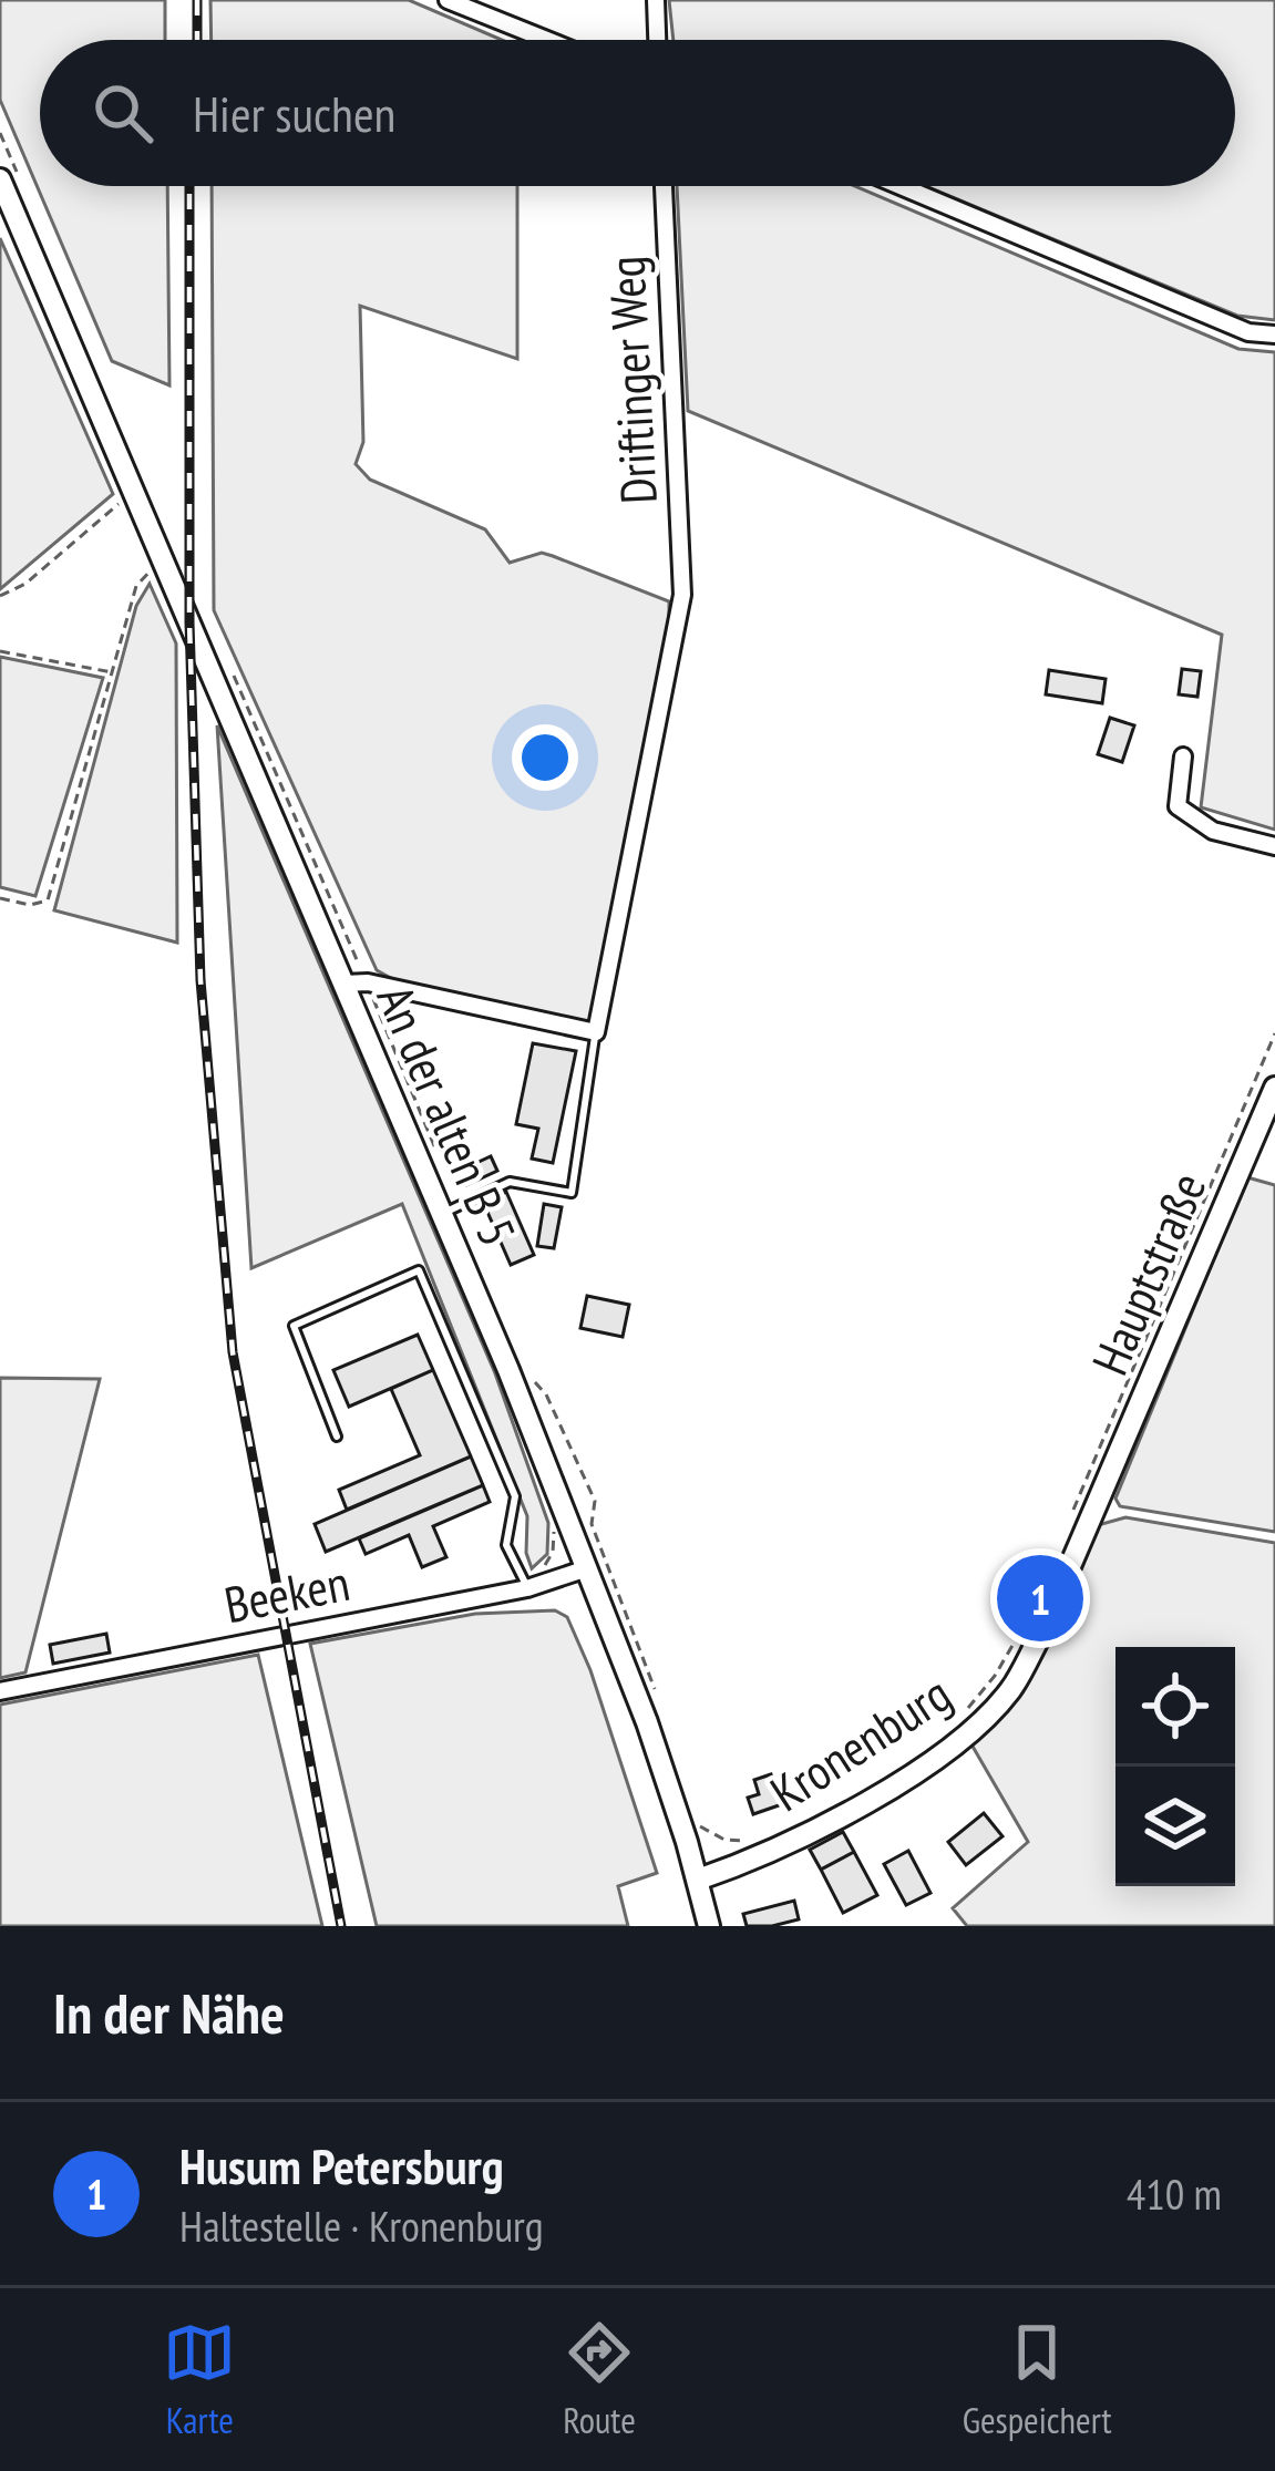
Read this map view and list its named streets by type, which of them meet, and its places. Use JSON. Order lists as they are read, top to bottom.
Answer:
{
  "streets": {
    "main road": ["An der alten B 5", "Hauptstraße", "Kronenburg"],
    "street": ["Driftinger Weg", "Beeken"]
  },
  "crossings": [
    ["An der alten B 5", "Beeken"],
    ["An der alten B 5", "Kronenburg"],
    ["Hauptstraße", "Kronenburg"]
  ],
  "page": {
    "search": "Hier suchen",
    "pins": "1",
    "heading": "In der Nähe",
    "list": [
      {
        "mark": "1",
        "name": "Husum Petersburg",
        "note": "Haltestelle · Kronenburg",
        "value": "410 m"
      }
    ],
    "nav": ["Karte", "Route", "Gespeichert"]
  }
}
